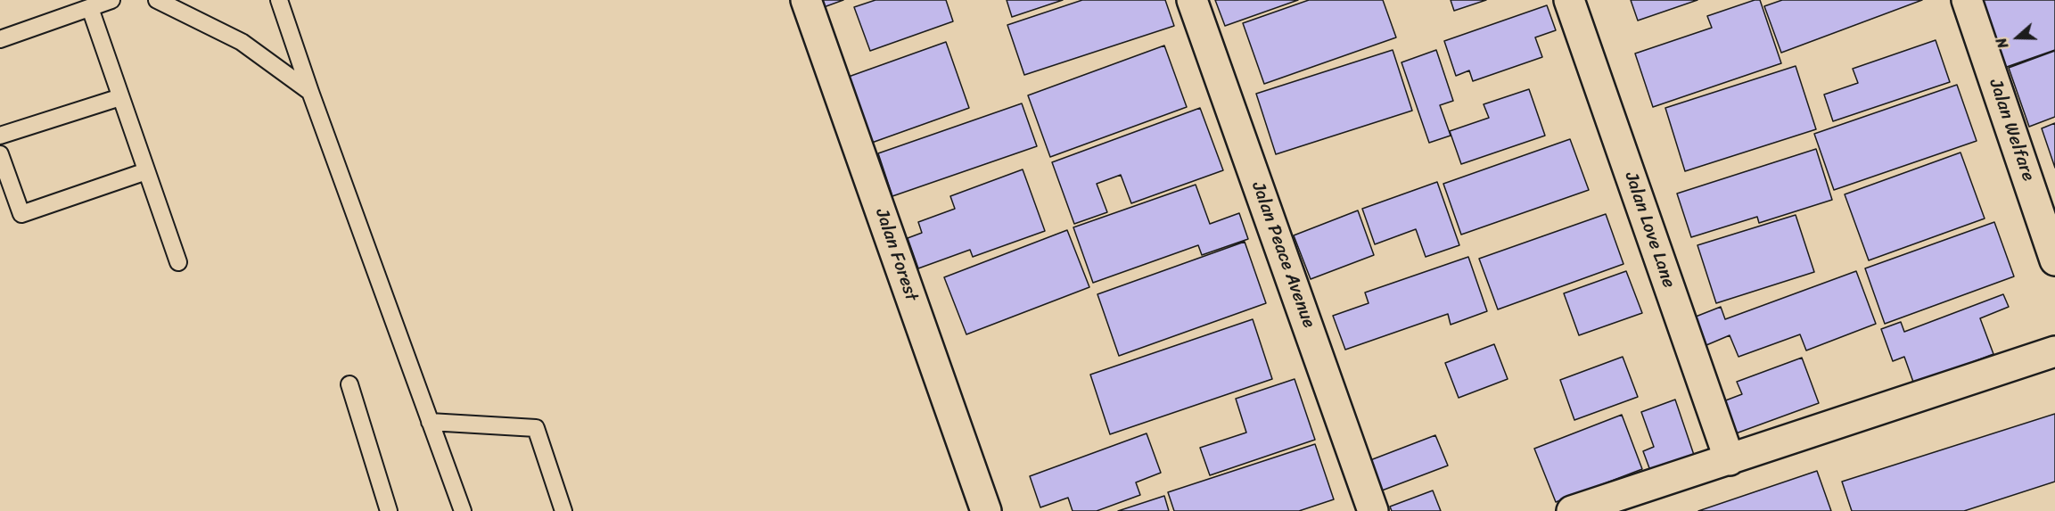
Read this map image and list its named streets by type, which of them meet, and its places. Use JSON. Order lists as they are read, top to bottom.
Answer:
{
  "streets": {
    "street": [
      "Jalan Welfare",
      "Jalan Love Lane",
      "Jalan Forest",
      "Jalan Peace Avenue"
    ]
  },
  "north": "left"
}
